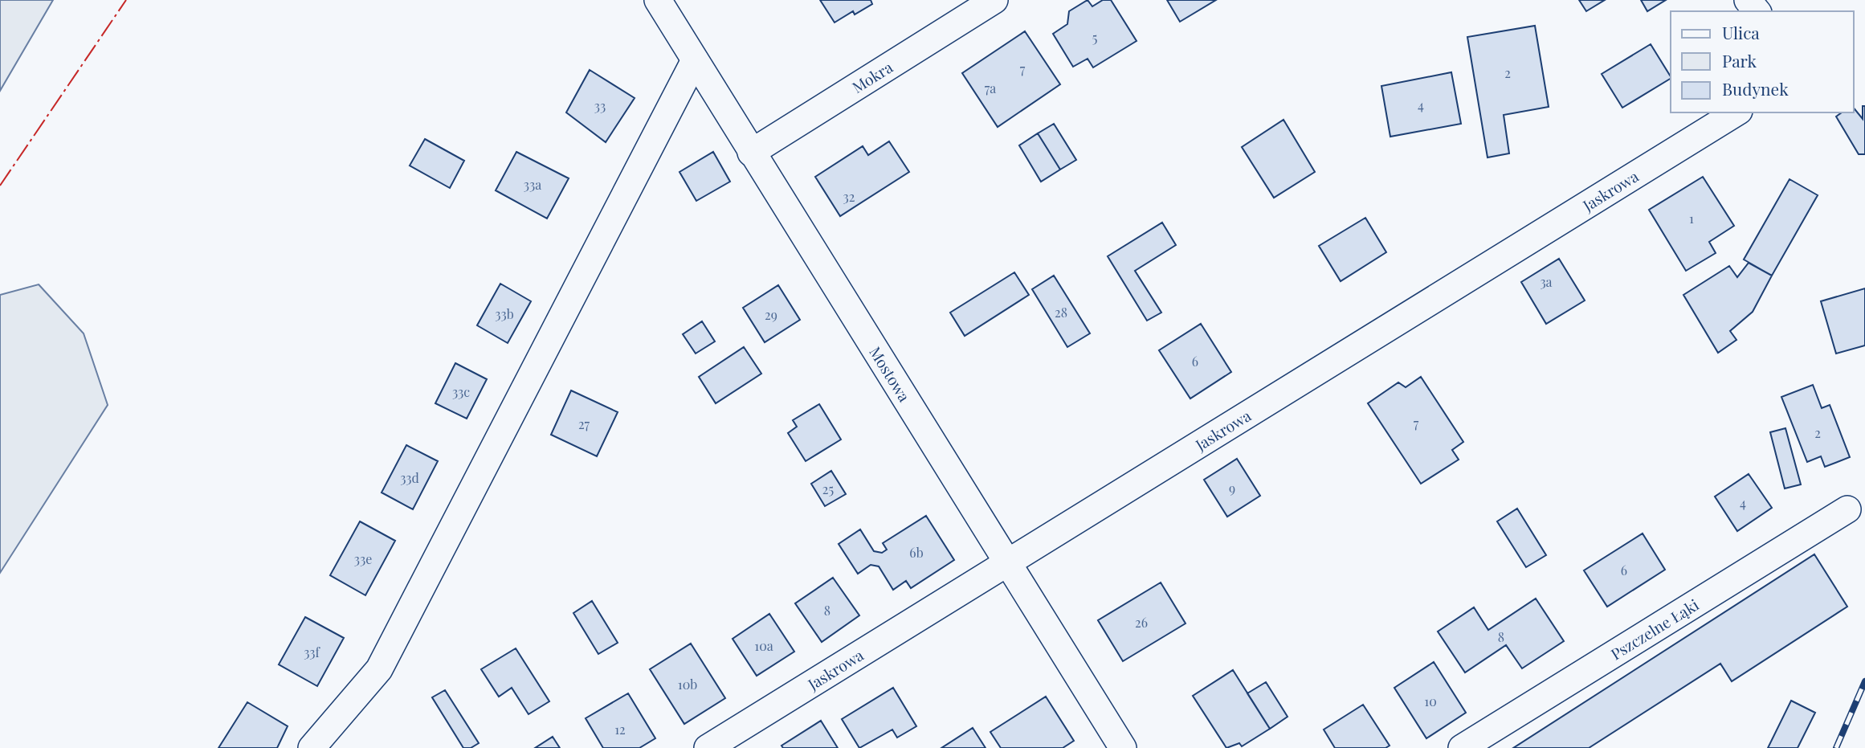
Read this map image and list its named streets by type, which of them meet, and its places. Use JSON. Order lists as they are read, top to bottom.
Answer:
{
  "streets": {
    "street": [
      "Mokra",
      "Jaskrowa",
      "Mostowa",
      "Pszczelne Łąki"
    ]
  },
  "crossings": [
    ["Mokra", "Mostowa"],
    ["Jaskrowa", "Mostowa"]
  ],
  "house_numbers": [
    "5",
    "7",
    "2",
    "7a",
    "4",
    "33",
    "33a",
    "32",
    "1",
    "3a",
    "28",
    "33b",
    "29",
    "6",
    "33c",
    "7",
    "27",
    "2",
    "33d",
    "9",
    "25",
    "4",
    "6b",
    "33e",
    "6",
    "8",
    "26",
    "8",
    "10a",
    "33f",
    "10b",
    "10",
    "12"
  ],
  "legend": ["Ulica", "Park", "Budynek"]
}
